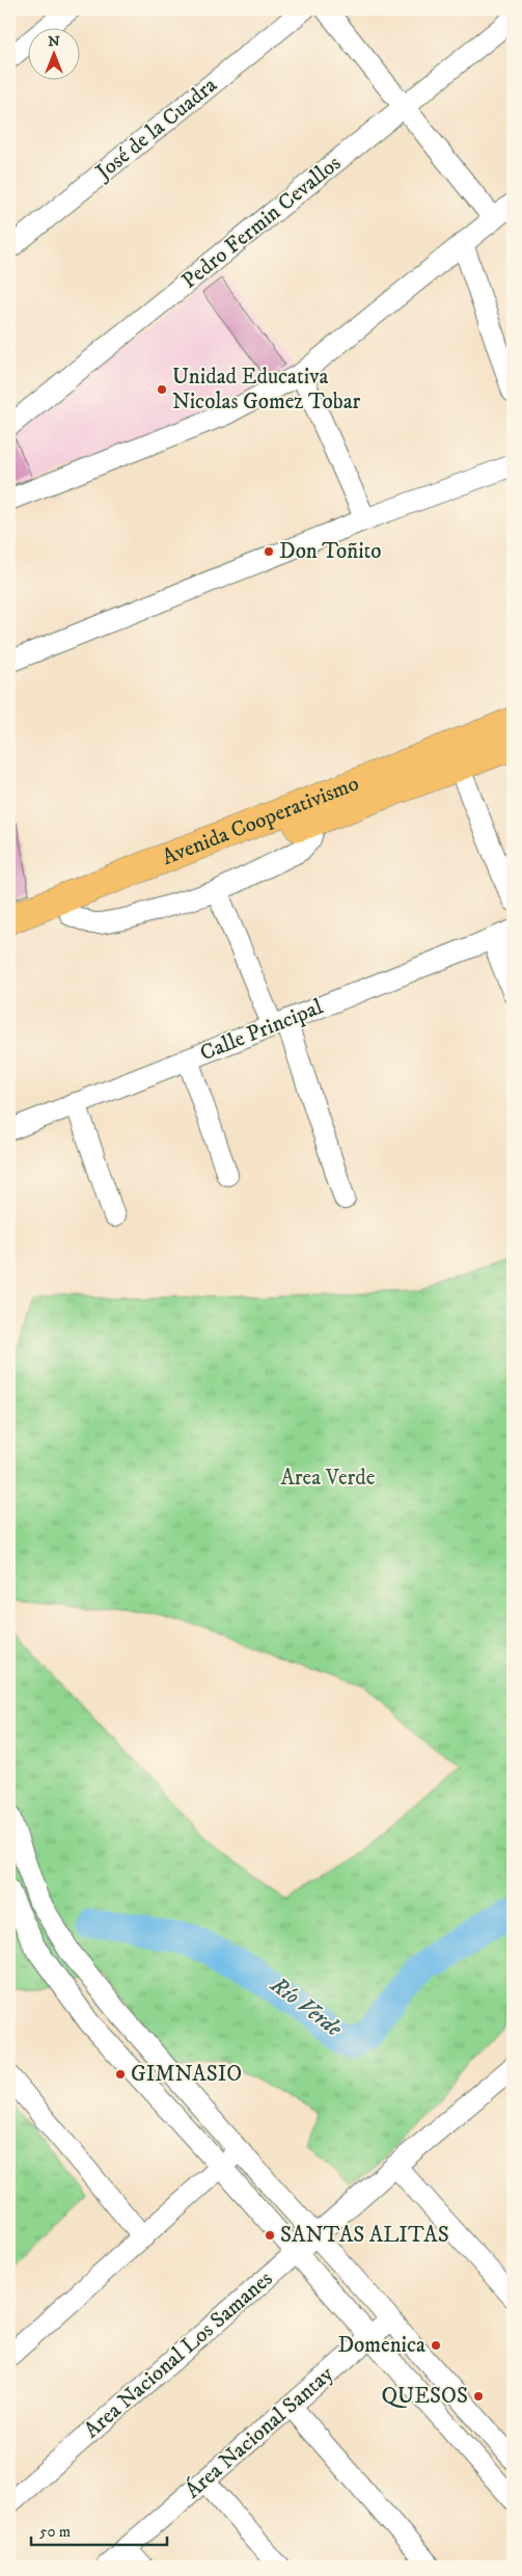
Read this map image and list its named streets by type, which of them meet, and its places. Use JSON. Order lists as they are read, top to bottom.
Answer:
{
  "streets": {
    "highway": ["Avenida Cooperativismo"],
    "street": [
      "José de la Cuadra",
      "Pedro Fermin Cevallos",
      "Calle Principal",
      "Area Nacional Los Samanes",
      "Área Nacional Santay"
    ]
  },
  "water": ["Río Verde"],
  "parks": ["Area Verde"],
  "places": [
    "Unidad Educativa Nicolas Gomez Tobar",
    "Don Toñito",
    "GIMNASIO",
    "SANTAS ALITAS",
    "Domenica",
    "QUESOS"
  ],
  "scale_bar": "50 m",
  "north": "top"
}
